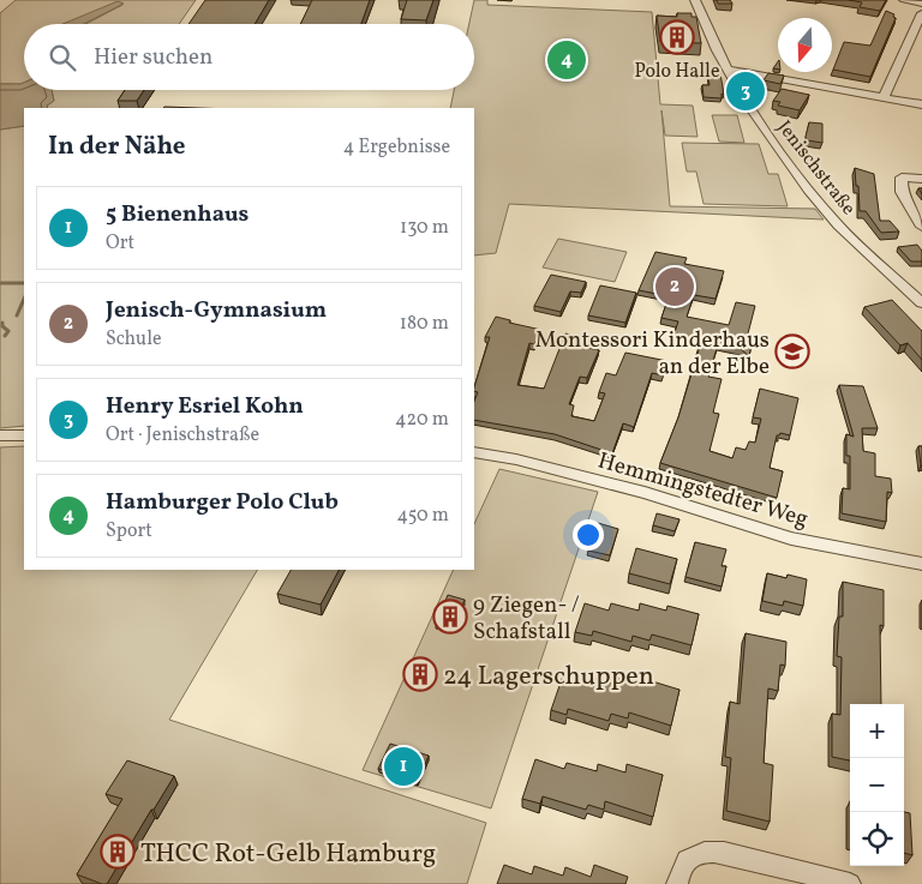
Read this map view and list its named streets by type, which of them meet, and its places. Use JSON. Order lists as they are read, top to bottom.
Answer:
{
  "streets": {
    "street": ["Jenischstraße", "Hemmingstedter Weg"]
  },
  "places": {
    "building": [
      "Polo Halle",
      "9 Ziegen- / Schafstall",
      "24 Lagerschuppen",
      "THCC Rot-Gelb Hamburg"
    ],
    "school or university": ["Montessori Kinderhaus an der Elbe"]
  },
  "north": "bottom",
  "page": {
    "search": "Hier suchen",
    "pins": [
      "4",
      "3",
      "2",
      "1"
    ],
    "heading": ["In der Nähe", "4 Ergebnisse"],
    "list": [
      {
        "mark": "1",
        "name": "5 Bienenhaus",
        "note": "Ort",
        "value": "130 m"
      },
      {
        "mark": "2",
        "name": "Jenisch-Gymnasium",
        "note": "Schule",
        "value": "180 m"
      },
      {
        "mark": "3",
        "name": "Henry Esriel Kohn",
        "note": "Ort · Jenischstraße",
        "value": "420 m"
      },
      {
        "mark": "4",
        "name": "Hamburger Polo Club",
        "note": "Sport",
        "value": "450 m"
      }
    ],
    "map_buttons": ["+", "−"]
  }
}
